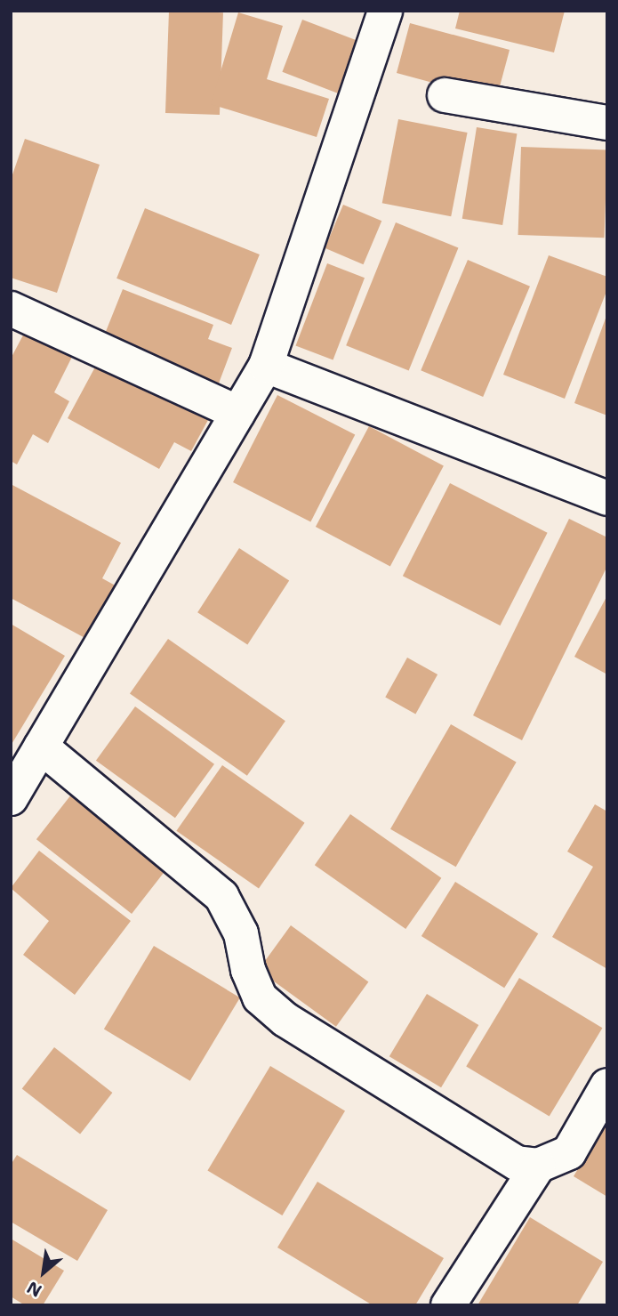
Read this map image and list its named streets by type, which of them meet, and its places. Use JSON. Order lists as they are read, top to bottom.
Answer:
{
  "north": "bottom left"
}
